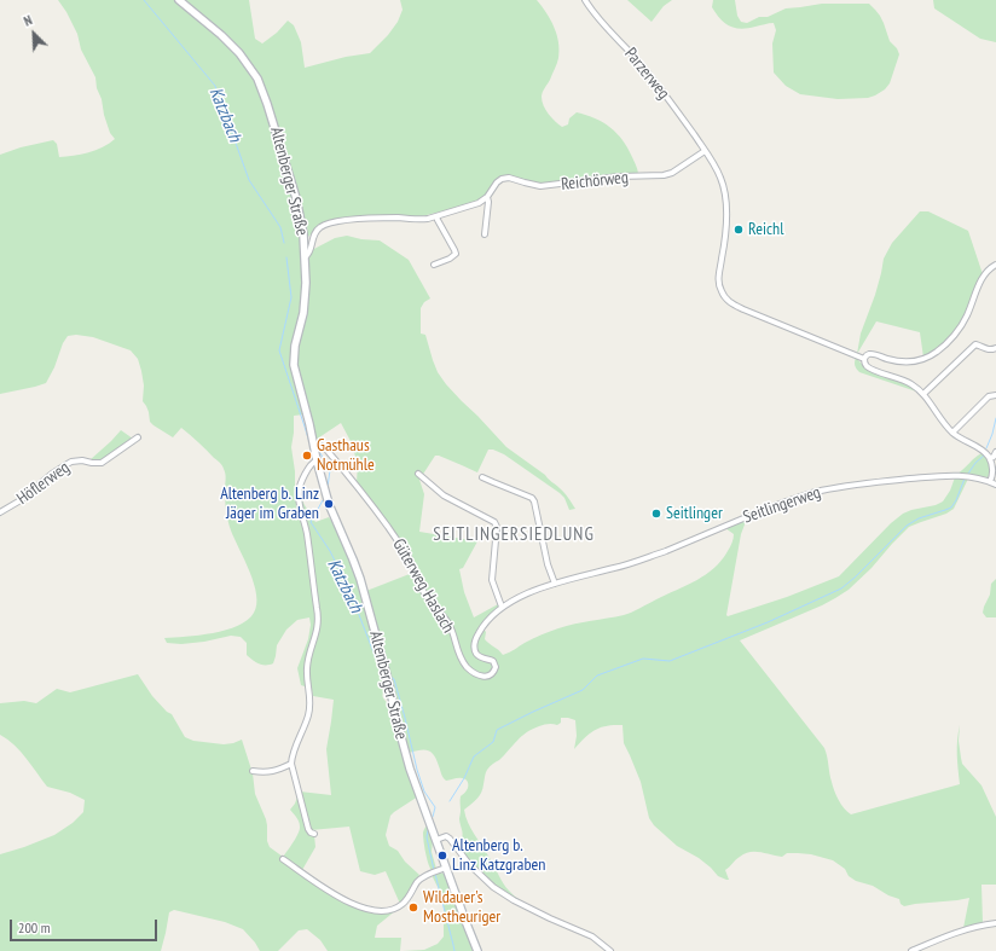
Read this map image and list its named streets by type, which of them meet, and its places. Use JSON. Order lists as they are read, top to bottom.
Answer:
{
  "streets": {
    "street": [
      "Parzerweg",
      "Altenberger Straße",
      "Reichörweg",
      "Höflerweg",
      "Seitlingerweg",
      "Güterweg Haslach"
    ]
  },
  "crossings": [
    ["Parzerweg", "Reichörweg"],
    ["Altenberger Straße", "Reichörweg"],
    ["Altenberger Straße", "Güterweg Haslach"],
    ["Seitlingerweg", "Güterweg Haslach"]
  ],
  "districts": ["SEITLINGERSIEDLUNG"],
  "water": ["Katzbach"],
  "places": [
    "Reichl",
    "Gasthaus Notmühle",
    "Altenberg b. Linz Jäger im Graben",
    "Seitlinger",
    "Altenberg b. Linz Katzgraben",
    "Wildauer's Mostheuriger"
  ],
  "scale_bar": "200 m",
  "north": "top left"
}
